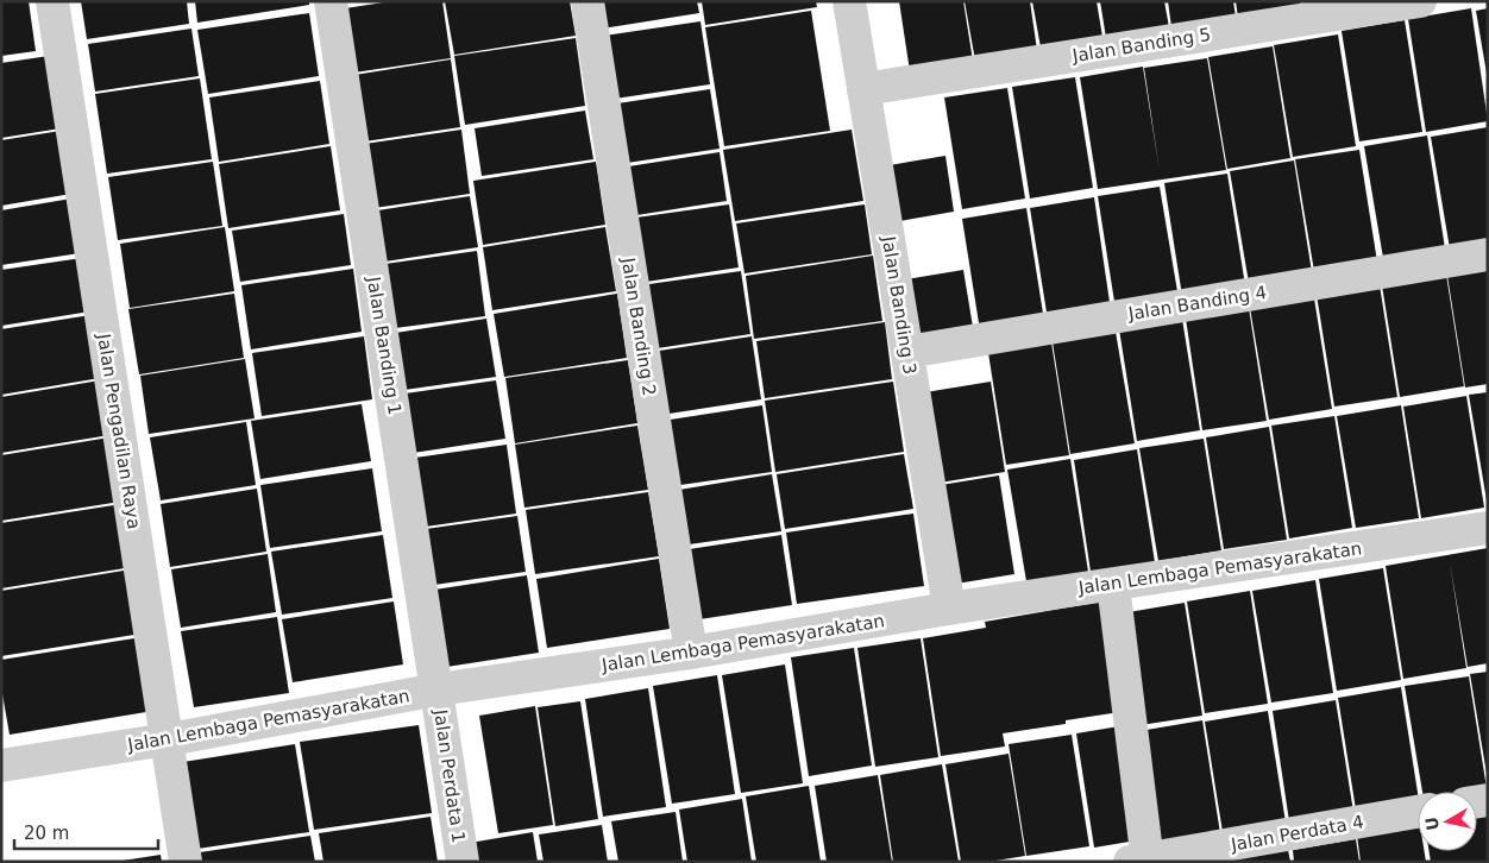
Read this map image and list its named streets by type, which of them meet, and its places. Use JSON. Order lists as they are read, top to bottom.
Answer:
{
  "streets": {
    "street": [
      "Jalan Banding 5",
      "Jalan Banding 4",
      "Jalan Banding 3",
      "Jalan Banding 2",
      "Jalan Banding 1",
      "Jalan Pengadilan Raya",
      "Jalan Lembaga Pemasyarakatan",
      "Jalan Perdata 1",
      "Jalan Perdata 4"
    ]
  },
  "crossings": [
    ["Jalan Banding 5", "Jalan Banding 3"],
    ["Jalan Banding 4", "Jalan Banding 3"],
    ["Jalan Banding 3", "Jalan Lembaga Pemasyarakatan"],
    ["Jalan Banding 2", "Jalan Lembaga Pemasyarakatan"],
    ["Jalan Banding 1", "Jalan Lembaga Pemasyarakatan"],
    ["Jalan Banding 1", "Jalan Perdata 1"],
    ["Jalan Pengadilan Raya", "Jalan Lembaga Pemasyarakatan"],
    ["Jalan Lembaga Pemasyarakatan", "Jalan Perdata 1"]
  ],
  "scale_bar": "20 m",
  "north": "left"
}
